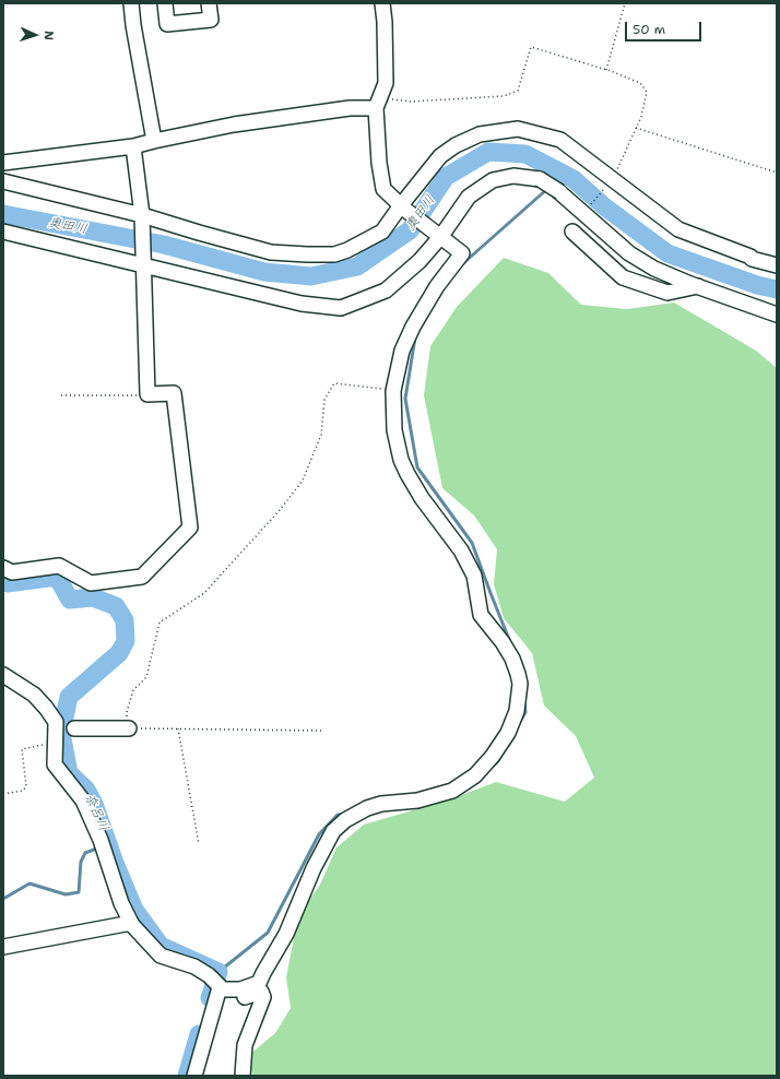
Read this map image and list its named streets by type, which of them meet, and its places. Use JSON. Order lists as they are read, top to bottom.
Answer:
{
  "water": ["奥田川", "奈呂川"],
  "scale_bar": "50 m",
  "north": "right"
}
